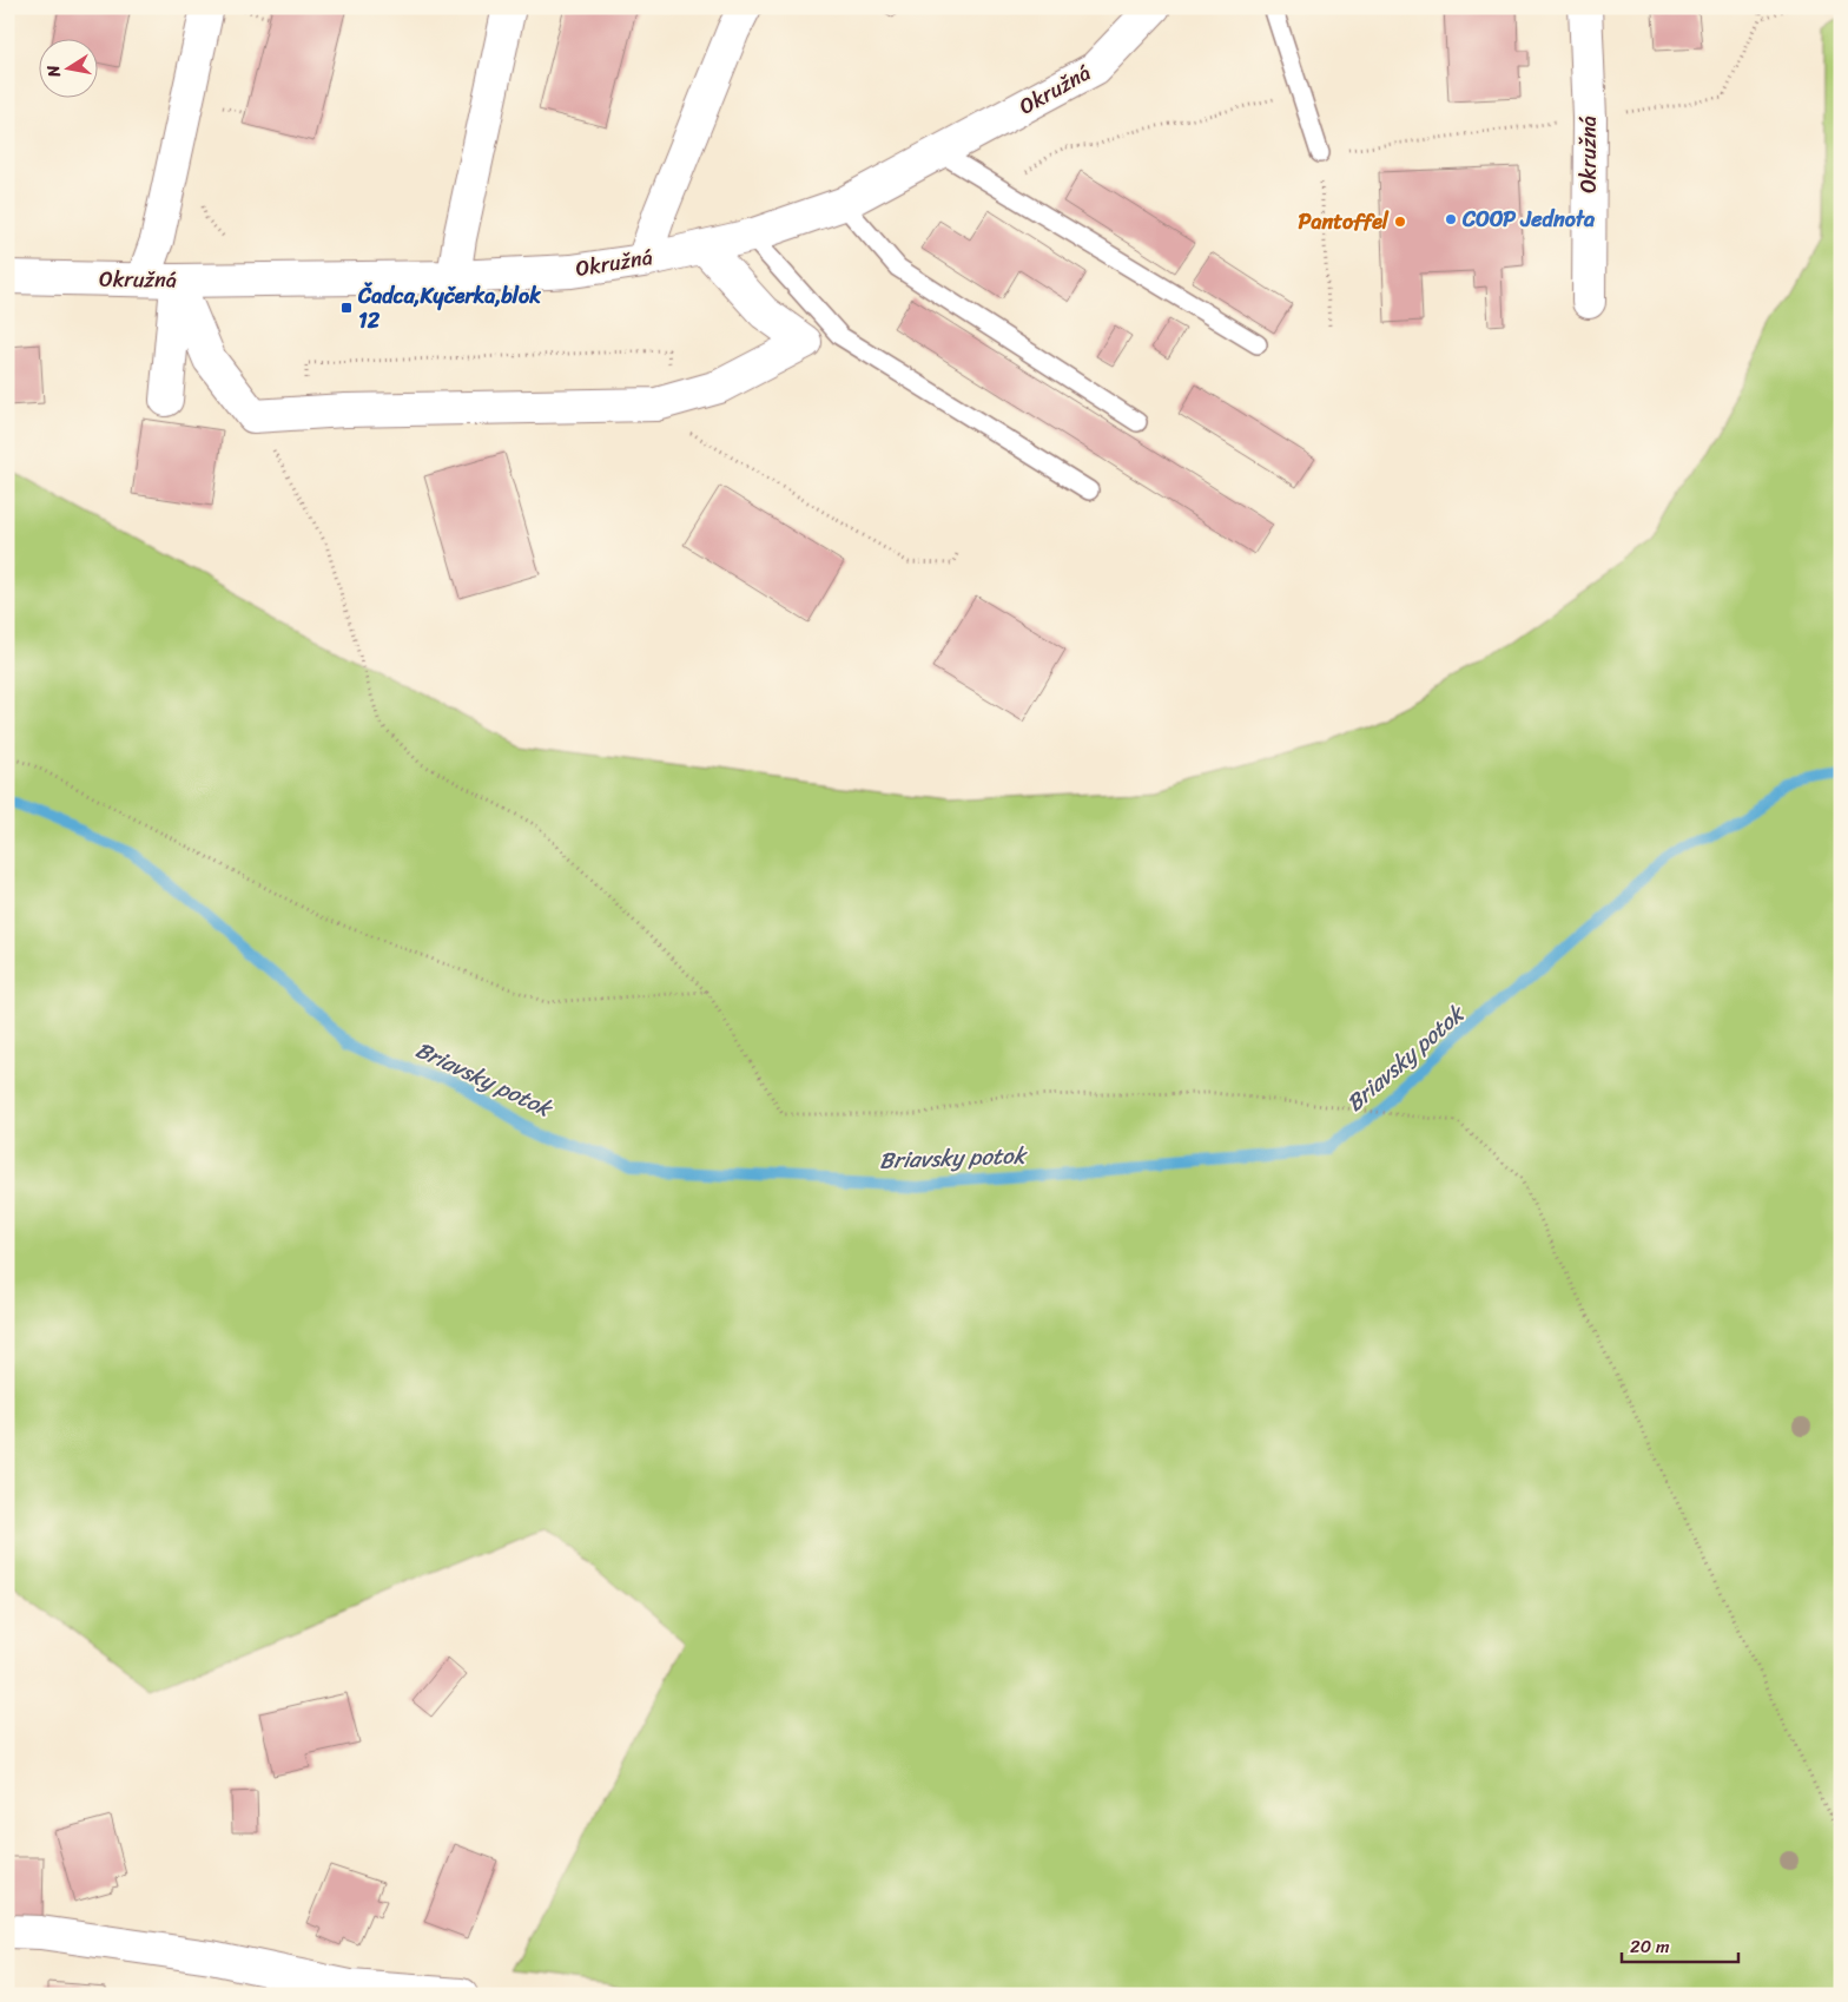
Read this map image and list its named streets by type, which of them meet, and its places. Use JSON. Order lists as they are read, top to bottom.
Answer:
{
  "streets": {
    "street": ["Okružná"]
  },
  "water": ["Briavsky potok"],
  "places": {
    "other": ["COOP Jednota", "Pantoffel"],
    "transit": ["Čadca,Kyčerka,blok 12"]
  },
  "scale_bar": "20 m",
  "north": "left"
}
